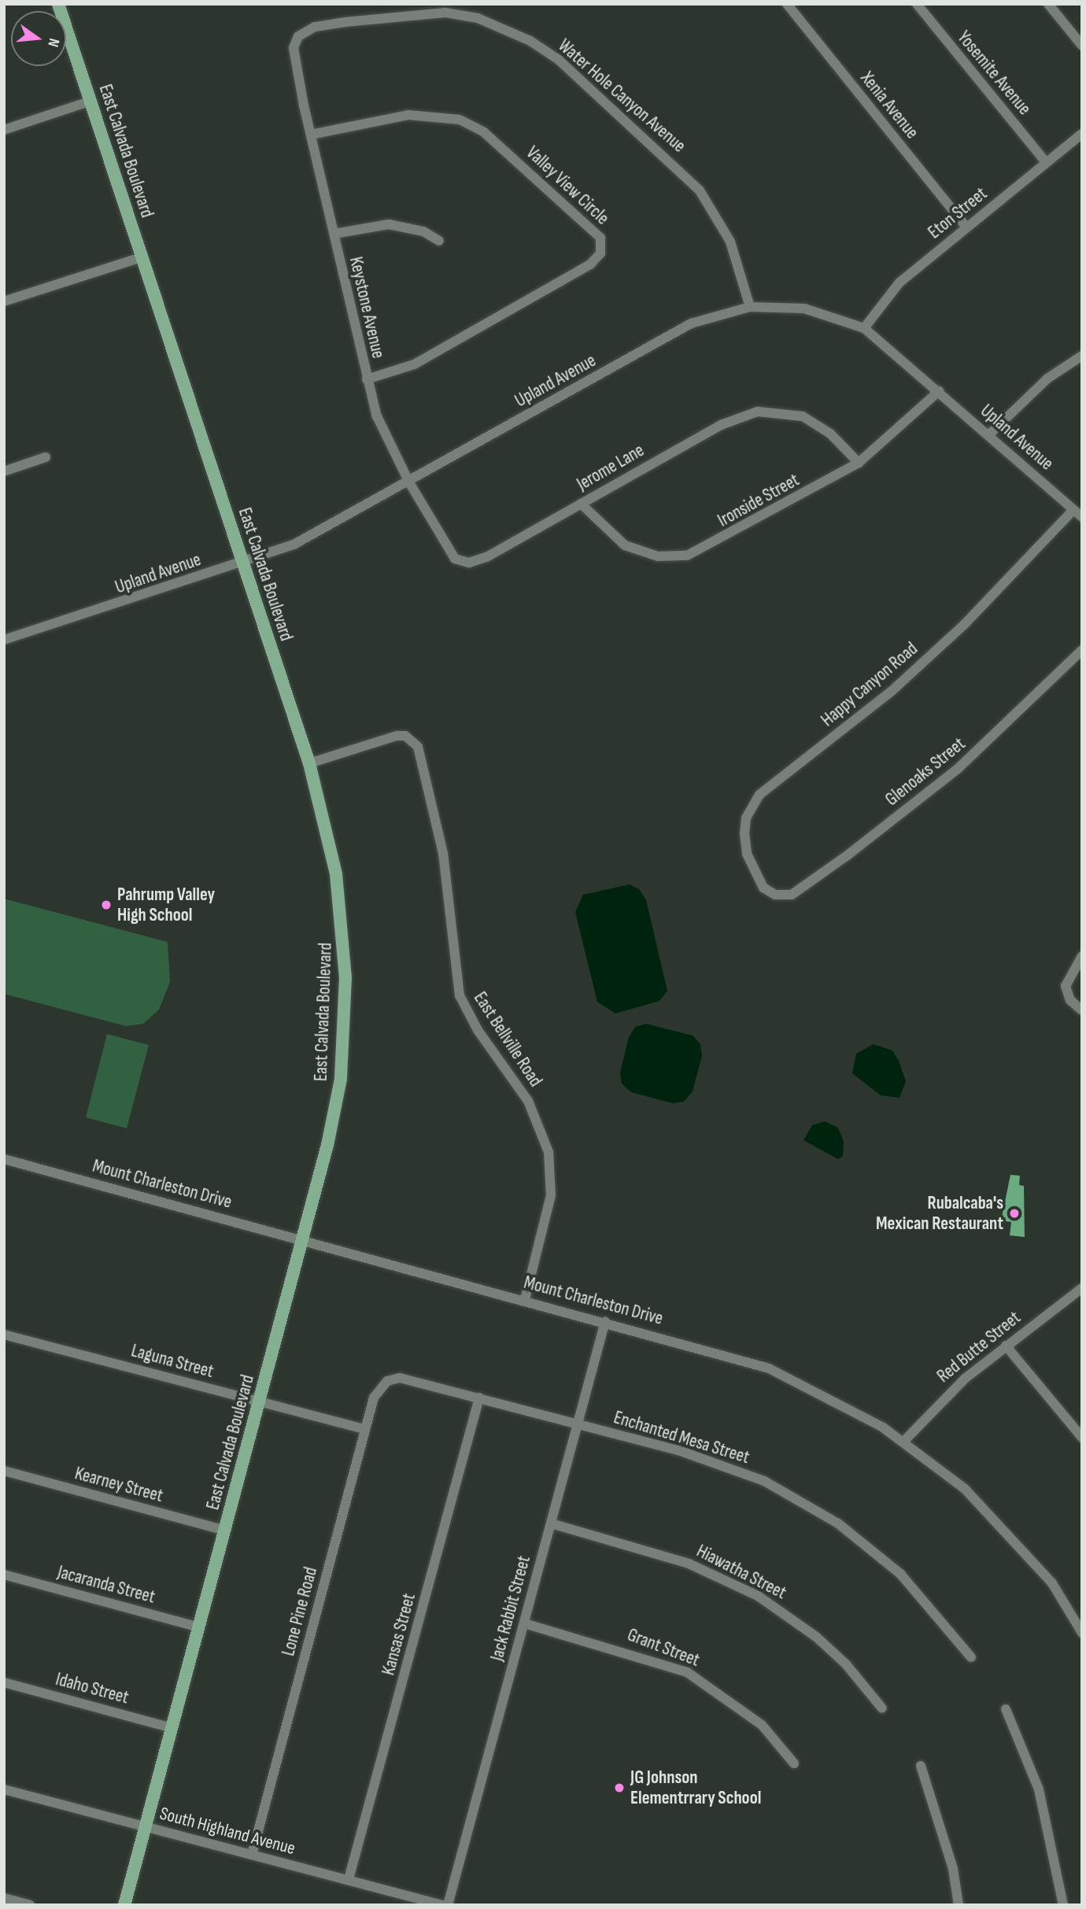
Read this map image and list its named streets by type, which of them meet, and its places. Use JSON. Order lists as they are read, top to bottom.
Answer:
{
  "streets": {
    "main road": ["East Calvada Boulevard"],
    "street": [
      "Yosemite Avenue",
      "Water Hole Canyon Avenue",
      "Xenia Avenue",
      "Valley View Circle",
      "Eton Street",
      "Keystone Avenue",
      "Upland Avenue",
      "Jerome Lane",
      "Ironside Street",
      "Happy Canyon Road",
      "Glenoaks Street",
      "East Bellville Road",
      "Mount Charleston Drive",
      "Red Butte Street",
      "Laguna Street",
      "Enchanted Mesa Street",
      "Kearney Street",
      "Hiawatha Street",
      "Jacaranda Street",
      "Jack Rabbit Street",
      "Lone Pine Road",
      "Kansas Street",
      "Grant Street",
      "Idaho Street",
      "South Highland Avenue"
    ]
  },
  "crossings": [
    ["Yosemite Avenue", "Eton Street"],
    ["Water Hole Canyon Avenue", "Valley View Circle"],
    ["Water Hole Canyon Avenue", "Keystone Avenue"],
    ["Water Hole Canyon Avenue", "Upland Avenue"],
    ["Xenia Avenue", "Eton Street"],
    ["East Calvada Boulevard", "Upland Avenue"],
    ["East Calvada Boulevard", "East Bellville Road"],
    ["East Calvada Boulevard", "Mount Charleston Drive"],
    ["East Calvada Boulevard", "Laguna Street"],
    ["East Calvada Boulevard", "Kearney Street"],
    ["East Calvada Boulevard", "Jacaranda Street"],
    ["East Calvada Boulevard", "Idaho Street"],
    ["East Calvada Boulevard", "South Highland Avenue"],
    ["Valley View Circle", "Keystone Avenue"],
    ["Eton Street", "Upland Avenue"],
    ["Keystone Avenue", "Upland Avenue"],
    ["Keystone Avenue", "Jerome Lane"],
    ["Upland Avenue", "Jerome Lane"],
    ["Upland Avenue", "Ironside Street"],
    ["Upland Avenue", "Happy Canyon Road"],
    ["Jerome Lane", "Ironside Street"],
    ["Happy Canyon Road", "Glenoaks Street"],
    ["East Bellville Road", "Mount Charleston Drive"],
    ["Mount Charleston Drive", "Red Butte Street"],
    ["Mount Charleston Drive", "Jack Rabbit Street"],
    ["Laguna Street", "Lone Pine Road"],
    ["Enchanted Mesa Street", "Jack Rabbit Street"],
    ["Enchanted Mesa Street", "Lone Pine Road"],
    ["Enchanted Mesa Street", "Kansas Street"],
    ["Hiawatha Street", "Jack Rabbit Street"],
    ["Jack Rabbit Street", "Grant Street"],
    ["Lone Pine Road", "South Highland Avenue"],
    ["Kansas Street", "South Highland Avenue"]
  ],
  "places": ["Pahrump Valley High School", "Rubalcaba's Mexican Restaurant", "JG Johnson Elementrrary School"],
  "north": "right"
}
